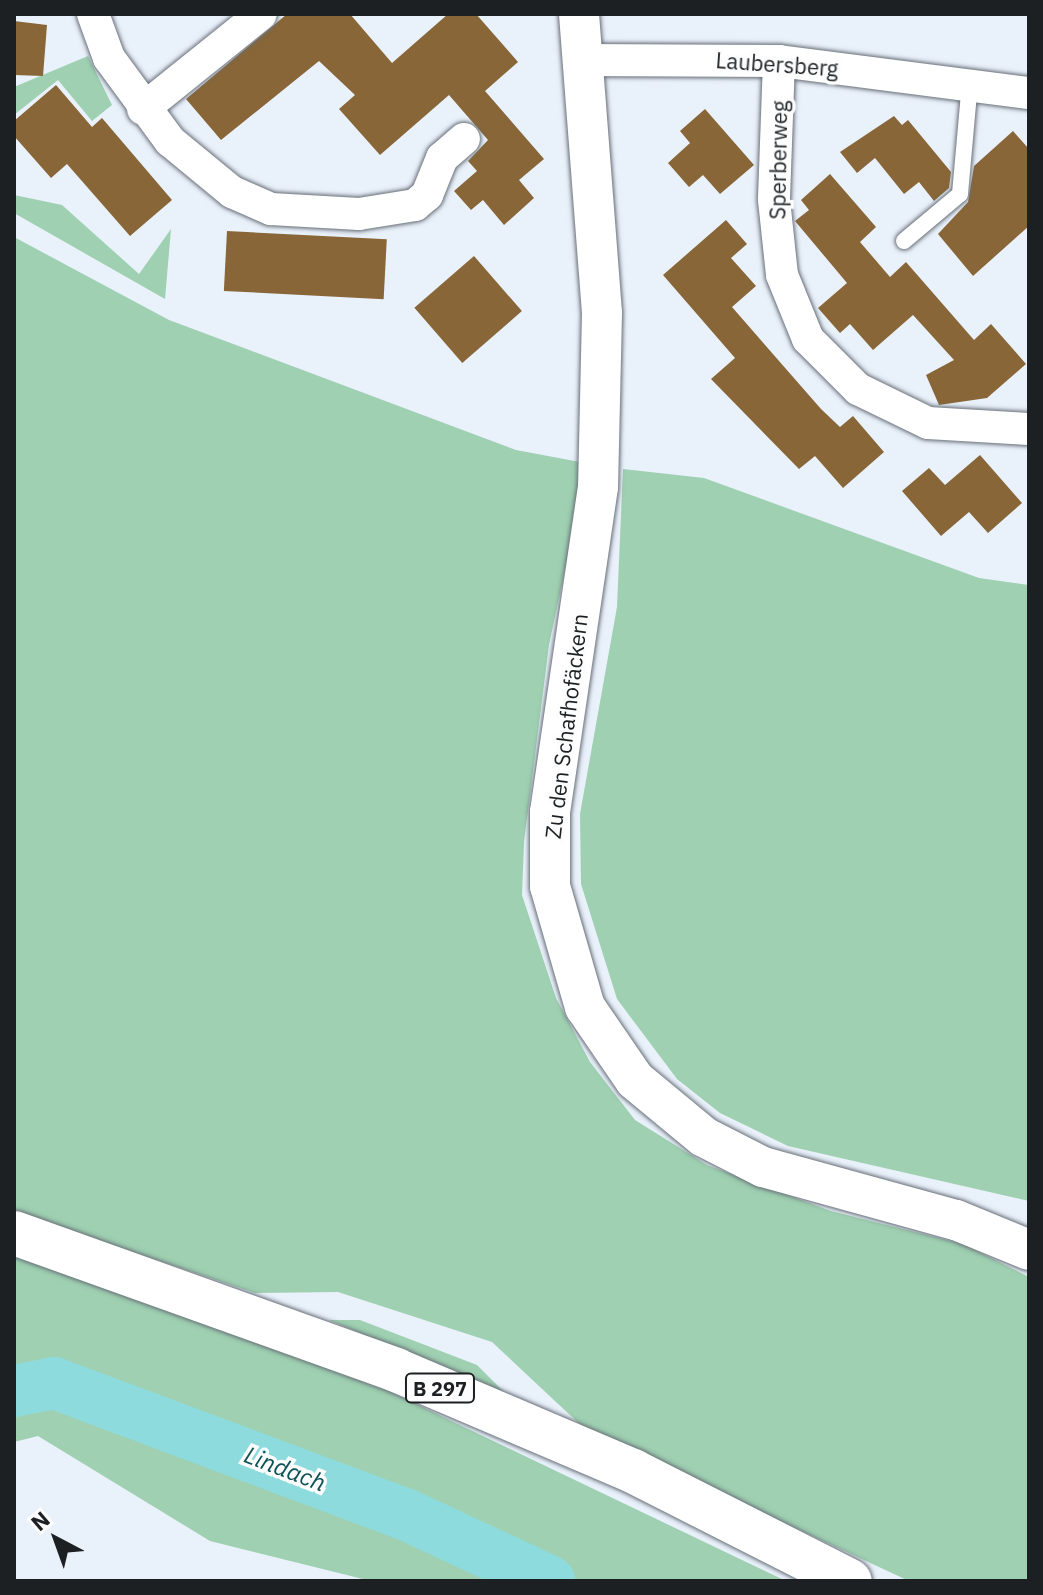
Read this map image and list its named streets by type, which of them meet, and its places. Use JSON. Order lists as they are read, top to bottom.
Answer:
{
  "streets": {
    "main road": ["B 297"],
    "street": ["Laubersberg", "Sperberweg", "Zu den Schafhofäckern"]
  },
  "crossings": [
    ["Laubersberg", "Sperberweg"],
    ["Laubersberg", "Zu den Schafhofäckern"]
  ],
  "water": ["Lindach"],
  "north": "top left"
}
